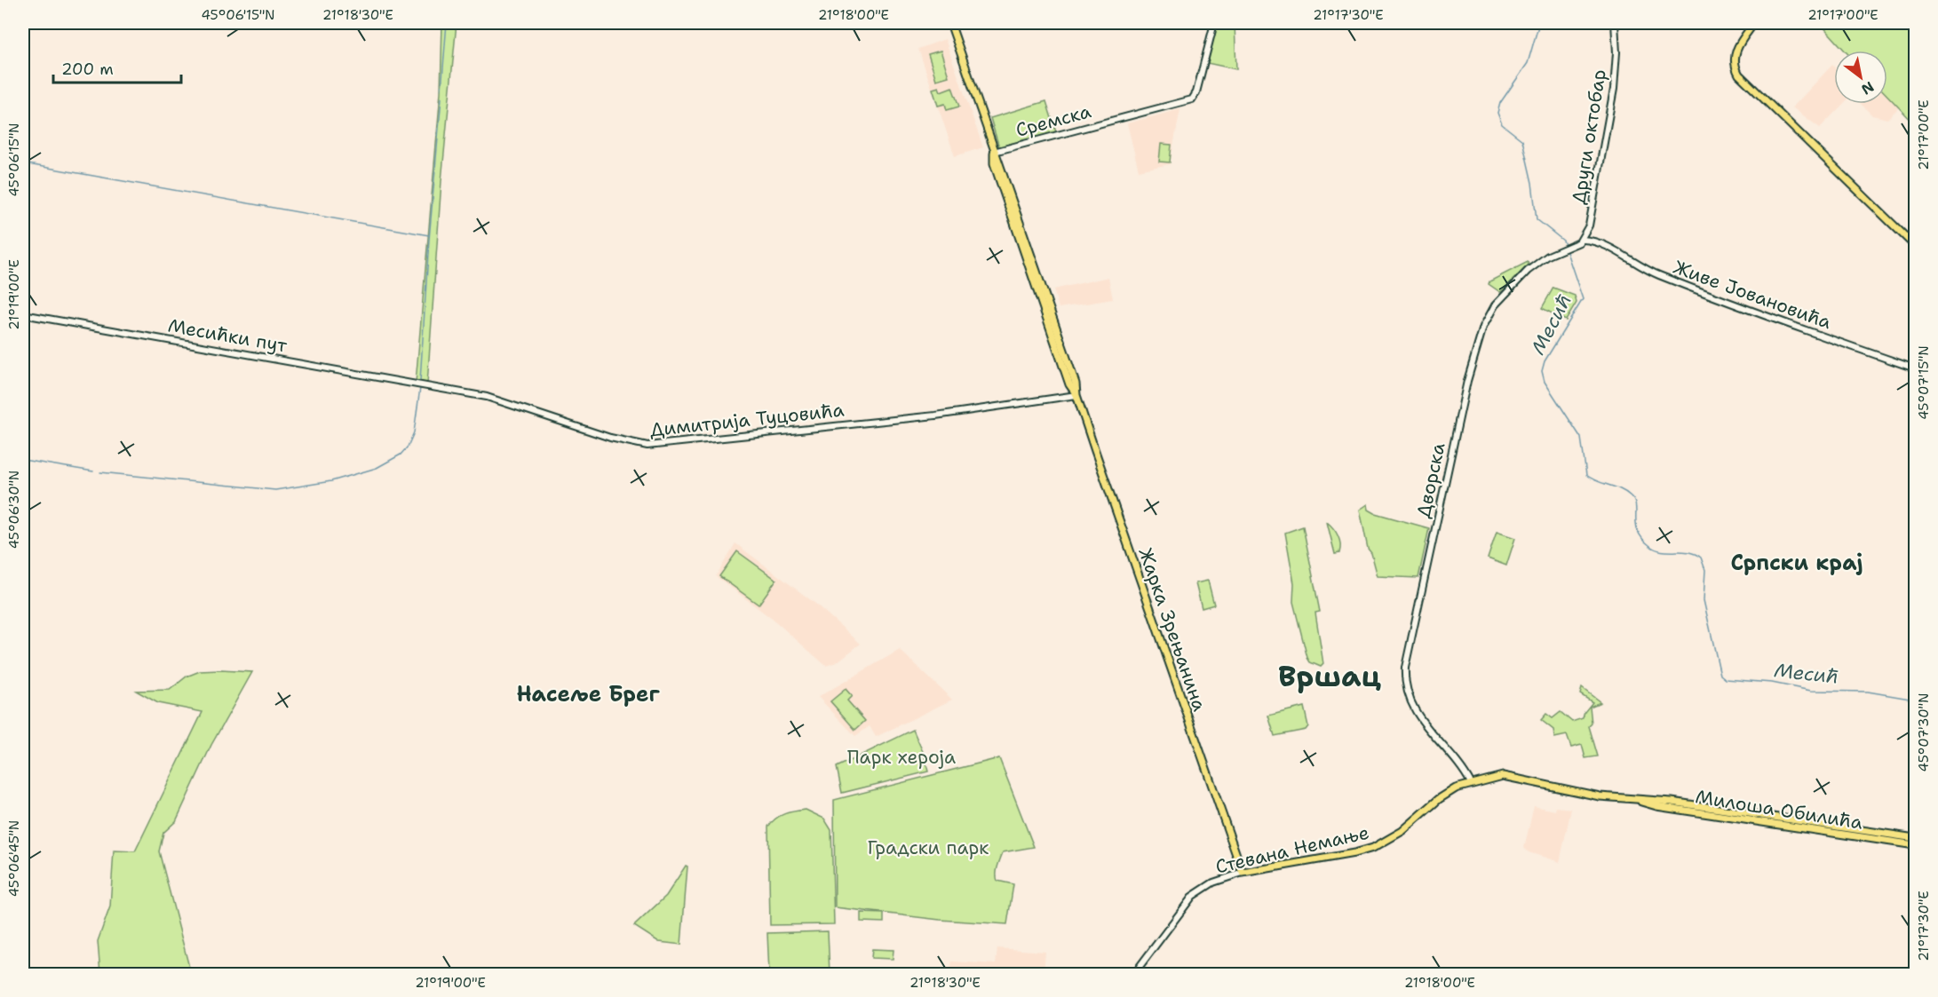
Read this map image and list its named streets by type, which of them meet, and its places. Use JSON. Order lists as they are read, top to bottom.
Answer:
{
  "streets": {
    "main road": ["Жарка Зрењанина", "Милоша Обилића", "Стевана Немање"],
    "street": [
      "Сремска",
      "Други октобар",
      "Живе Јовановића",
      "Месићки пут",
      "Димитрија Туцовића",
      "Дворска"
    ]
  },
  "crossings": [
    ["Сремска", "Жарка Зрењанина"],
    ["Други октобар", "Живе Јовановића"],
    ["Други октобар", "Дворска"],
    ["Живе Јовановића", "Дворска"],
    ["Месићки пут", "Димитрија Туцовића"],
    ["Димитрија Туцовића", "Жарка Зрењанина"],
    ["Дворска", "Стевана Немање"],
    ["Жарка Зрењанина", "Стевана Немање"],
    ["Милоша Обилића", "Стевана Немање"]
  ],
  "districts": ["Српски крај", "Вршац", "Насеље Брег"],
  "water": ["Месић"],
  "parks": ["Парк хероја", "Градски парк"],
  "scale_bar": "200 m",
  "north": "bottom right",
  "coordinates": [
    "45°06'15\"N",
    "21°18'30\"E",
    "21°18'00\"E",
    "21°17'30\"E",
    "21°17'00\"E",
    "21°19'00\"E",
    "45°07'15\"N",
    "45°06'30\"N",
    "45°07'30\"N",
    "45°06'45\"N"
  ]
}
